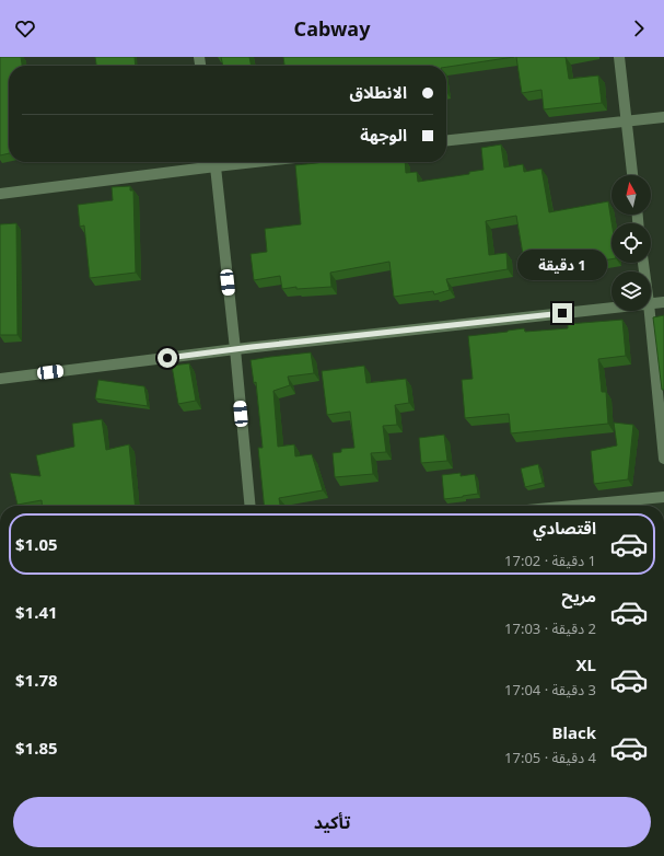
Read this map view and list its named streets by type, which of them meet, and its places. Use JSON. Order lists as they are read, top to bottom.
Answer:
{
  "north": "top",
  "page": {
    "header": "Cabway",
    "banner": ["الانطلاق", "الوجهة"],
    "bubble": "1 دقيقة",
    "list": [
      {
        "name": "اقتصادي",
        "note": "1 دقيقة · 17:02",
        "value": "$1.05"
      },
      {
        "name": "مريح",
        "note": "2 دقيقة · 17:03",
        "value": "$1.41"
      },
      {
        "name": "XL",
        "note": "3 دقيقة · 17:04",
        "value": "$1.78"
      },
      {
        "name": "Black",
        "note": "4 دقيقة · 17:05",
        "value": "$1.85"
      }
    ],
    "buttons": "تأكيد"
  }
}
